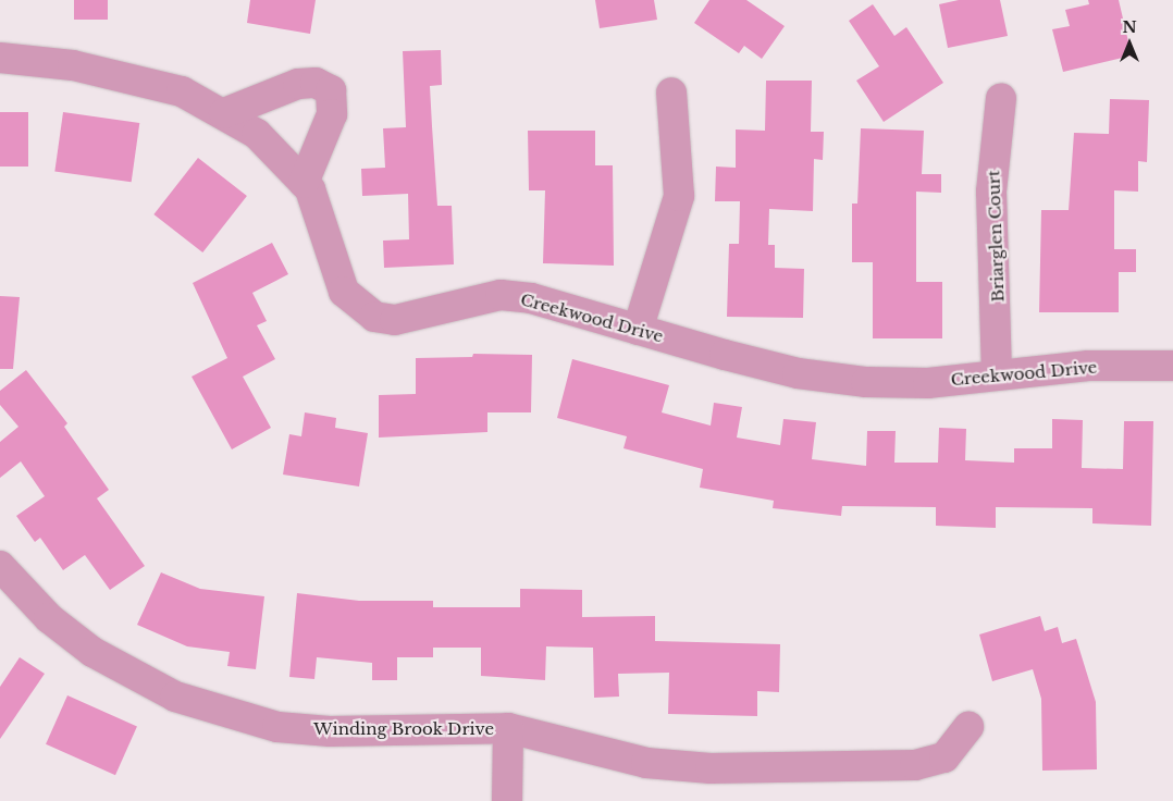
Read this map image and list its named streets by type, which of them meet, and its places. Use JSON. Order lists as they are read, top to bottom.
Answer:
{
  "streets": {
    "street": ["Briarglen Court", "Creekwood Drive", "Winding Brook Drive"]
  },
  "crossings": [
    ["Briarglen Court", "Creekwood Drive"]
  ],
  "north": "top"
}
